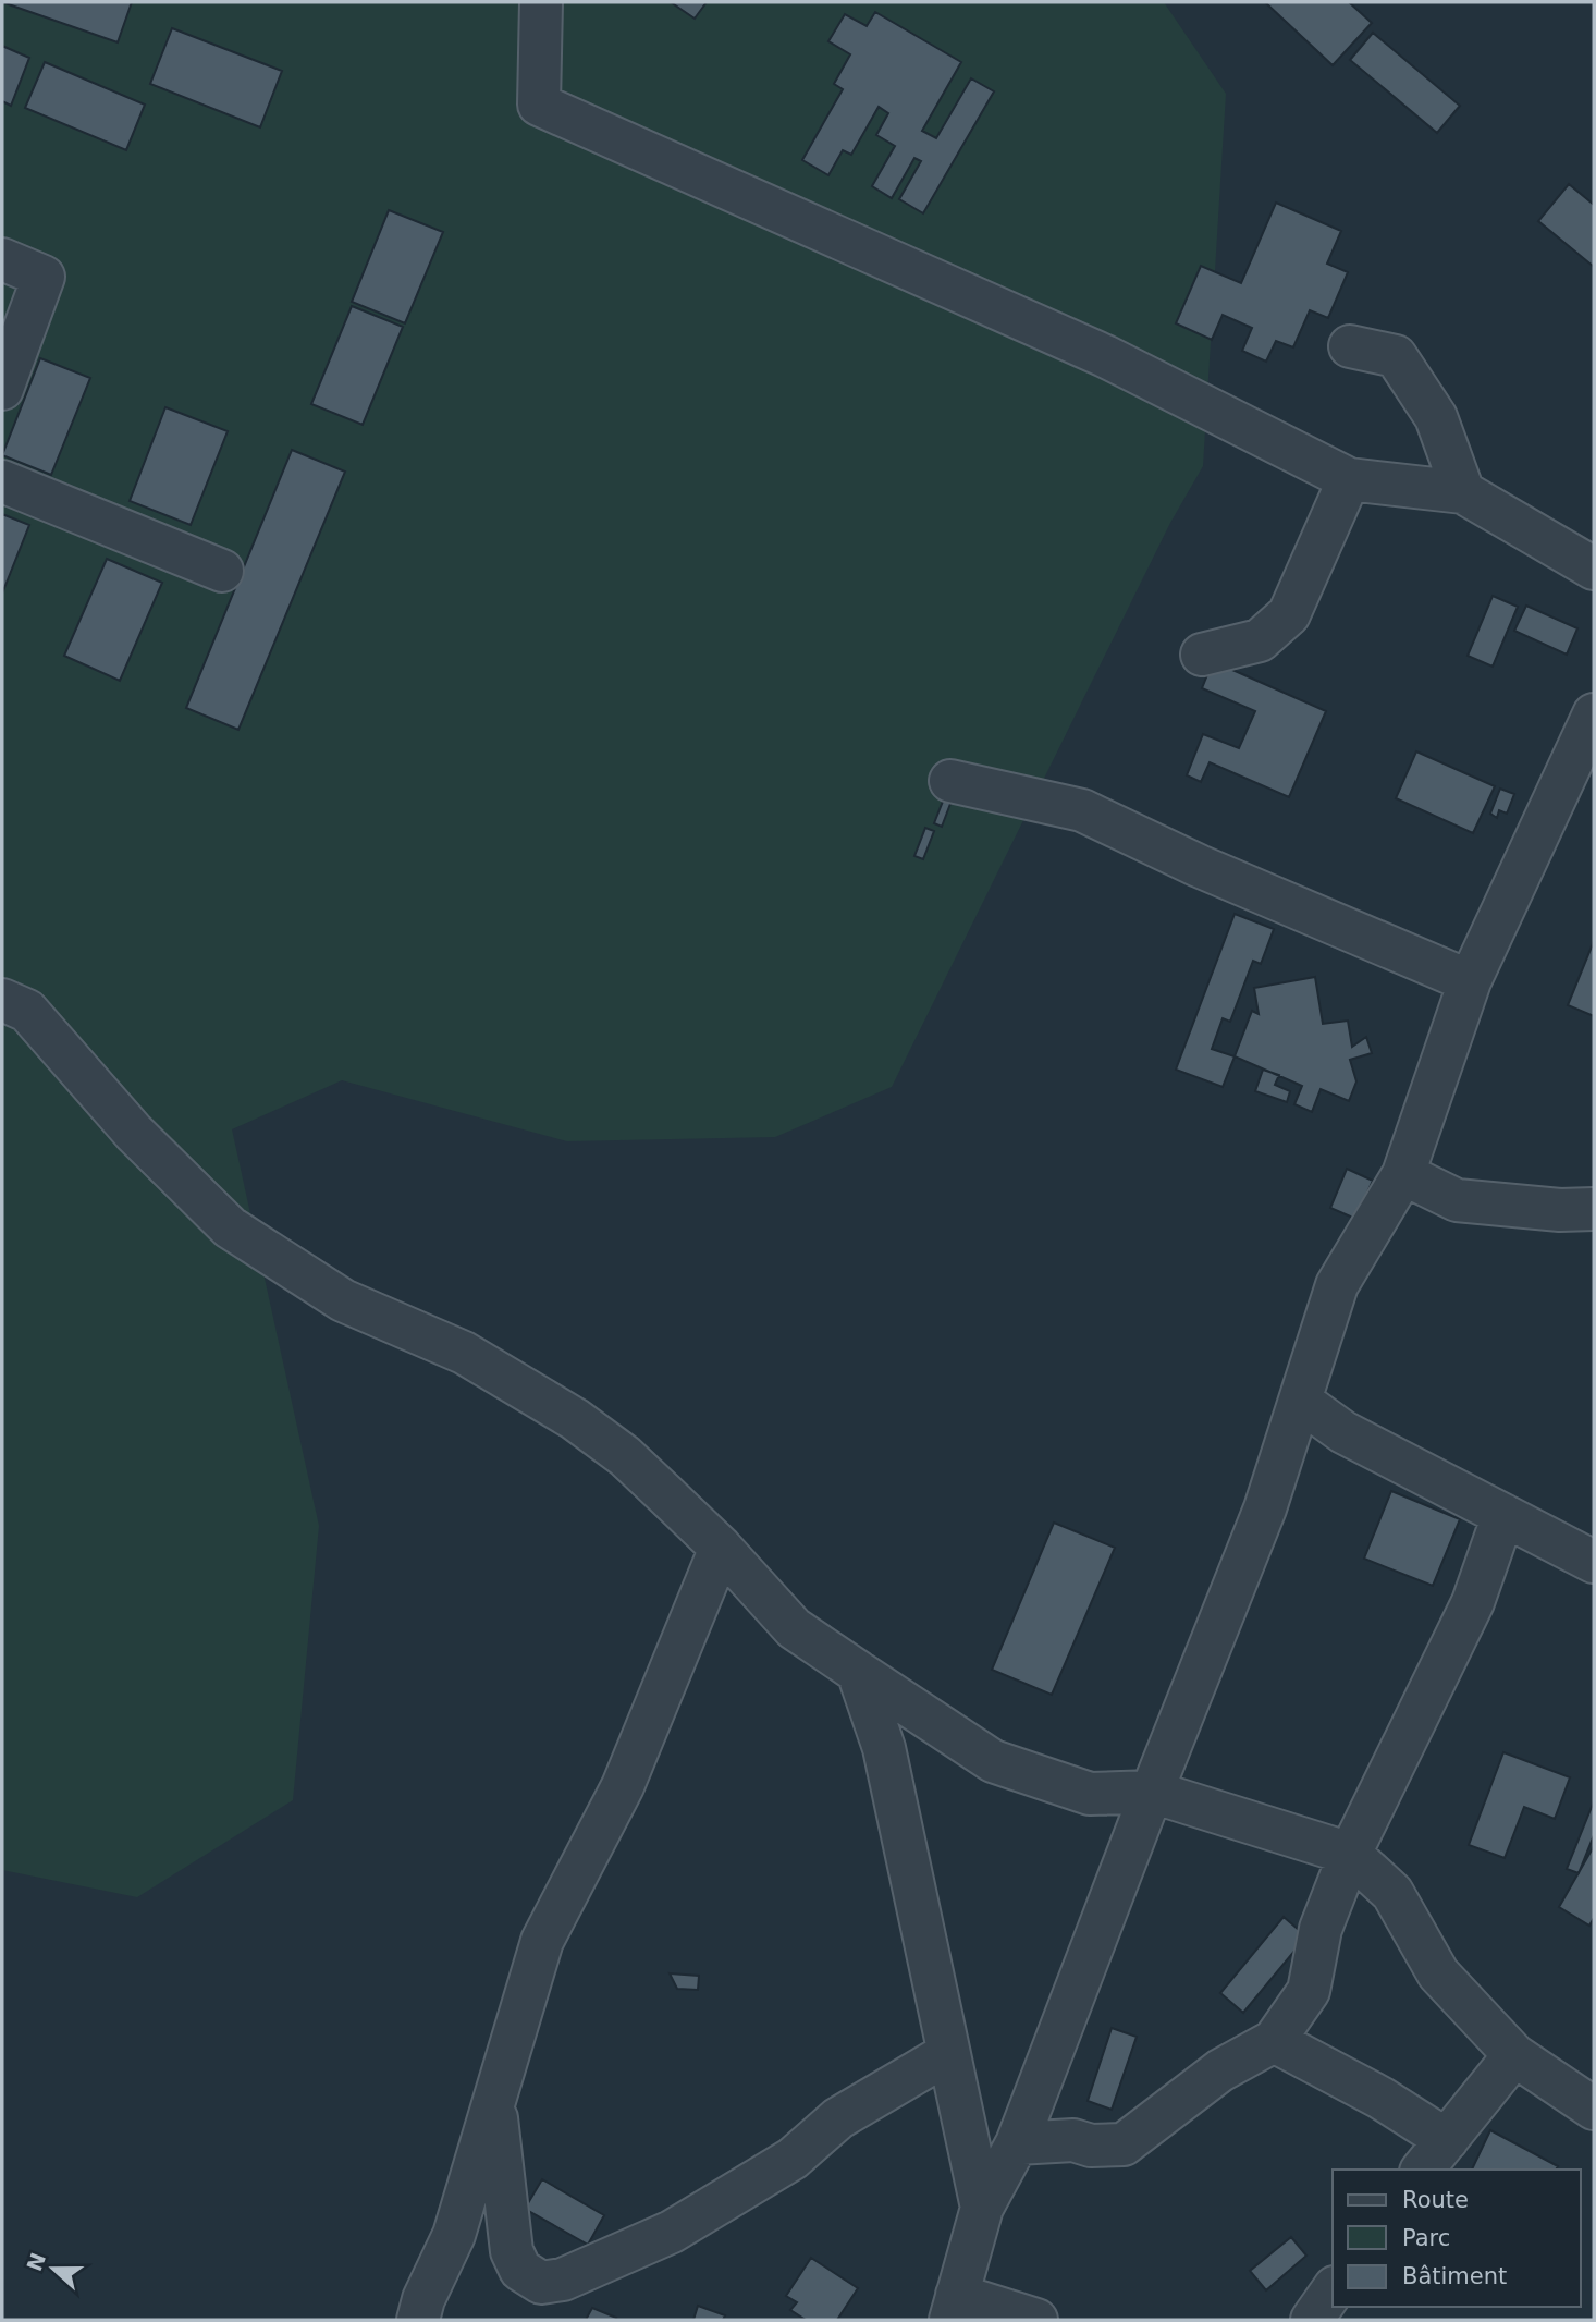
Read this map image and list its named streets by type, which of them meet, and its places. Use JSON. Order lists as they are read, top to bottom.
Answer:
{
  "legend": ["Route", "Parc", "Bâtiment"],
  "north": "left"
}
